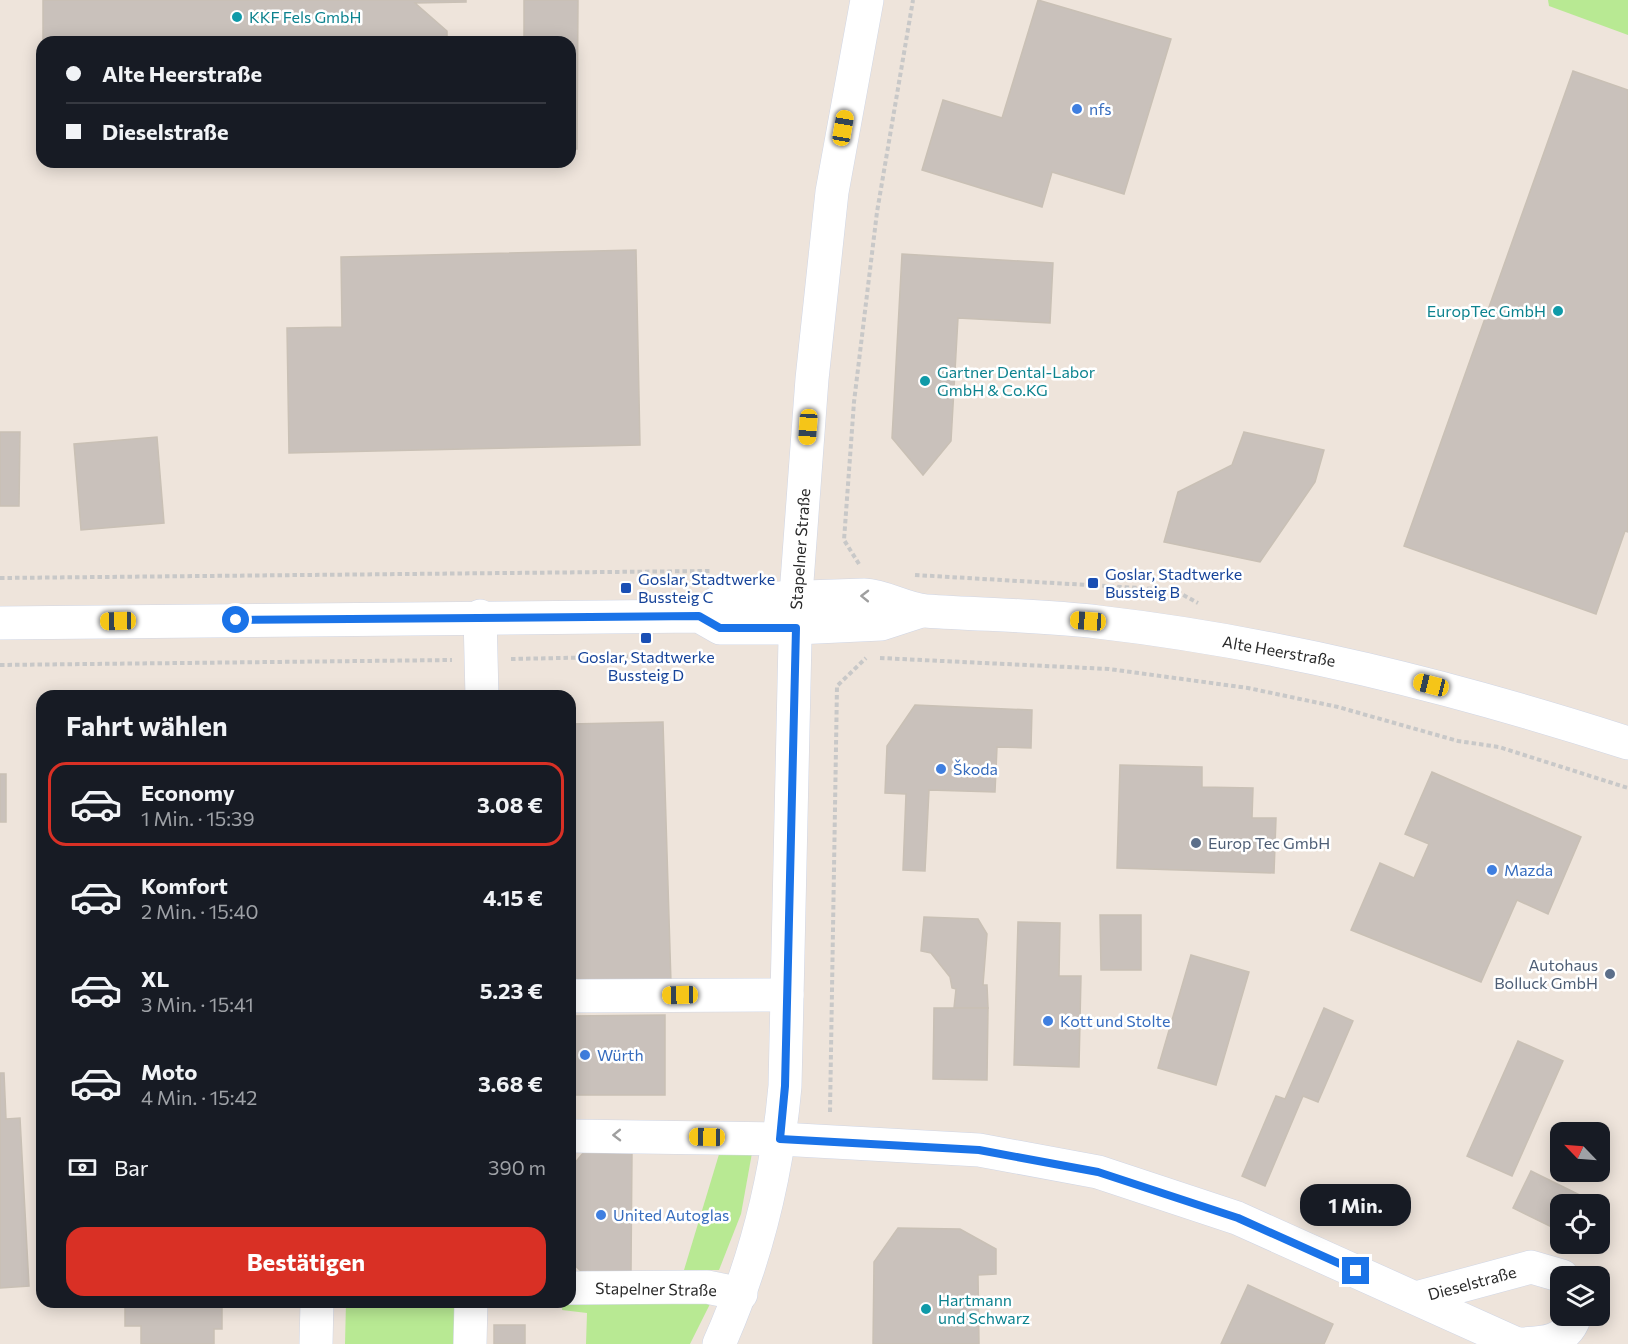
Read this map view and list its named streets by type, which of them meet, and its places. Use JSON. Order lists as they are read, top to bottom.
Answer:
{
  "streets": {
    "street": ["Stapelner Straße", "Alte Heerstraße", "Dieselstraße"]
  },
  "crossings": [
    ["Stapelner Straße", "Alte Heerstraße"],
    ["Stapelner Straße", "Dieselstraße"]
  ],
  "places": {
    "other": [
      "KKF Fels GmbH",
      "nfs",
      "EuropTec GmbH",
      "Gartner Dental-Labor GmbH & Co.KG",
      "Škoda",
      "Europ Tec GmbH",
      "Mazda",
      "Autohaus Bolluck GmbH",
      "Kott und Stolte",
      "Würth",
      "United Autoglas",
      "Hartmann und Schwarz"
    ],
    "transit": ["Goslar, Stadtwerke Bussteig B", "Goslar, Stadtwerke Bussteig C", "Goslar, Stadtwerke Bussteig D"]
  },
  "north": "top left",
  "page": {
    "banner": ["Alte Heerstraße", "Dieselstraße"],
    "heading": "Fahrt wählen",
    "list": [
      {
        "name": "Economy",
        "note": "1 Min. · 15:39",
        "value": "3.08 €"
      },
      {
        "name": "Komfort",
        "note": "2 Min. · 15:40",
        "value": "4.15 €"
      },
      {
        "name": "XL",
        "note": "3 Min. · 15:41",
        "value": "5.23 €"
      },
      {
        "name": "Moto",
        "note": "4 Min. · 15:42",
        "value": "3.68 €"
      }
    ],
    "pay": ["Bar", "390 m"],
    "bubble": "1 Min.",
    "buttons": "Bestätigen"
  }
}
